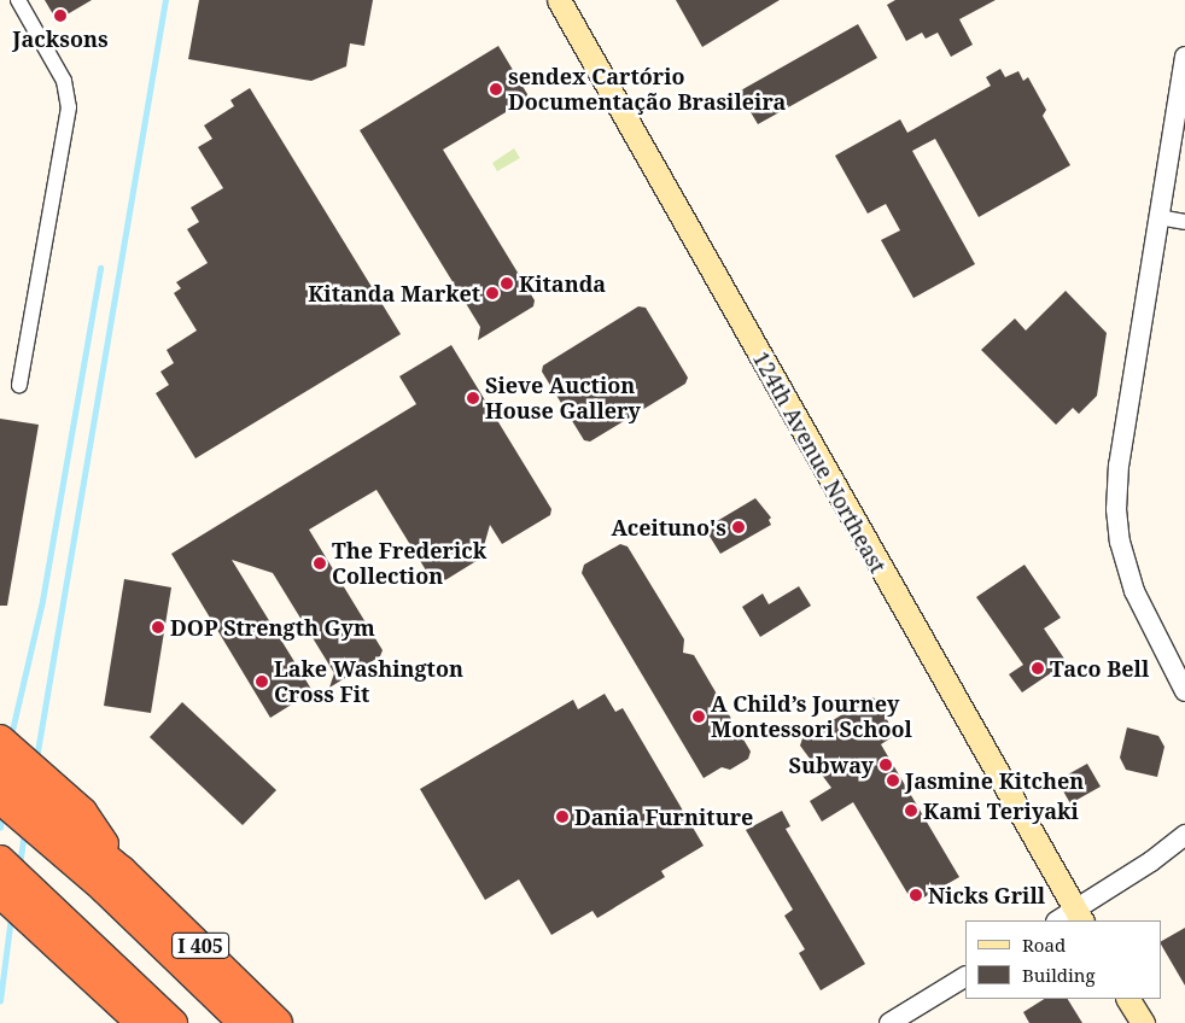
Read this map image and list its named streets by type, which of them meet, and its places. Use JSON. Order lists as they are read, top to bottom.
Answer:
{
  "streets": {
    "highway": ["I 405"],
    "main road": ["124th Avenue Northeast"]
  },
  "places": [
    "Jacksons",
    "sendex Cartório Documentação Brasileira",
    "Kitanda",
    "Kitanda Market",
    "Sieve Auction House Gallery",
    "Aceituno's",
    "The Frederick Collection",
    "DOP Strength Gym",
    "Taco Bell",
    "Lake Washington Cross Fit",
    "A Child’s Journey Montessori School",
    "Subway",
    "Jasmine Kitchen",
    "Kami Teriyaki",
    "Dania Furniture",
    "Nicks Grill"
  ],
  "legend": ["Road", "Building"]
}
